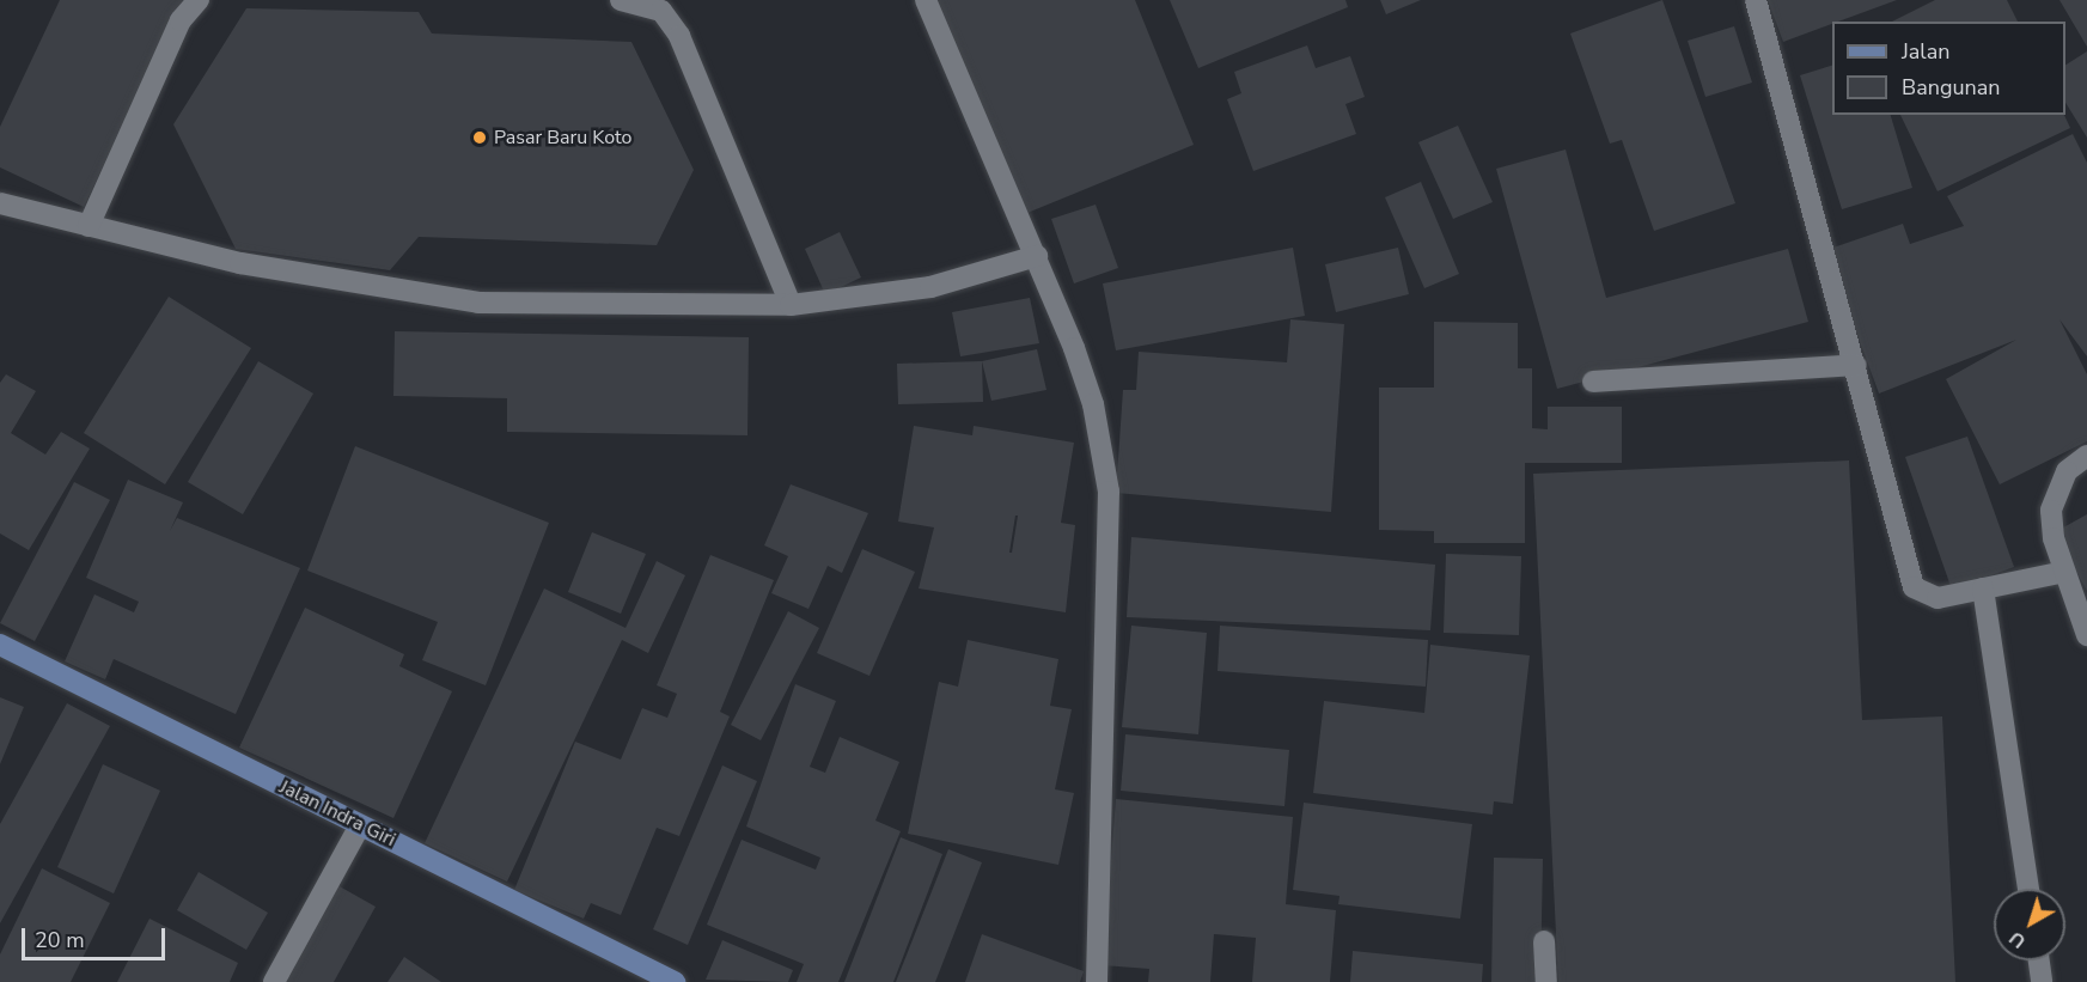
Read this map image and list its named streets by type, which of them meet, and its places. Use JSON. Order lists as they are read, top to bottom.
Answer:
{
  "streets": {
    "street": ["Jalan Indra Giri"]
  },
  "places": ["Pasar Baru Koto"],
  "legend": ["Jalan", "Bangunan"],
  "scale_bar": "20 m",
  "north": "bottom left"
}
